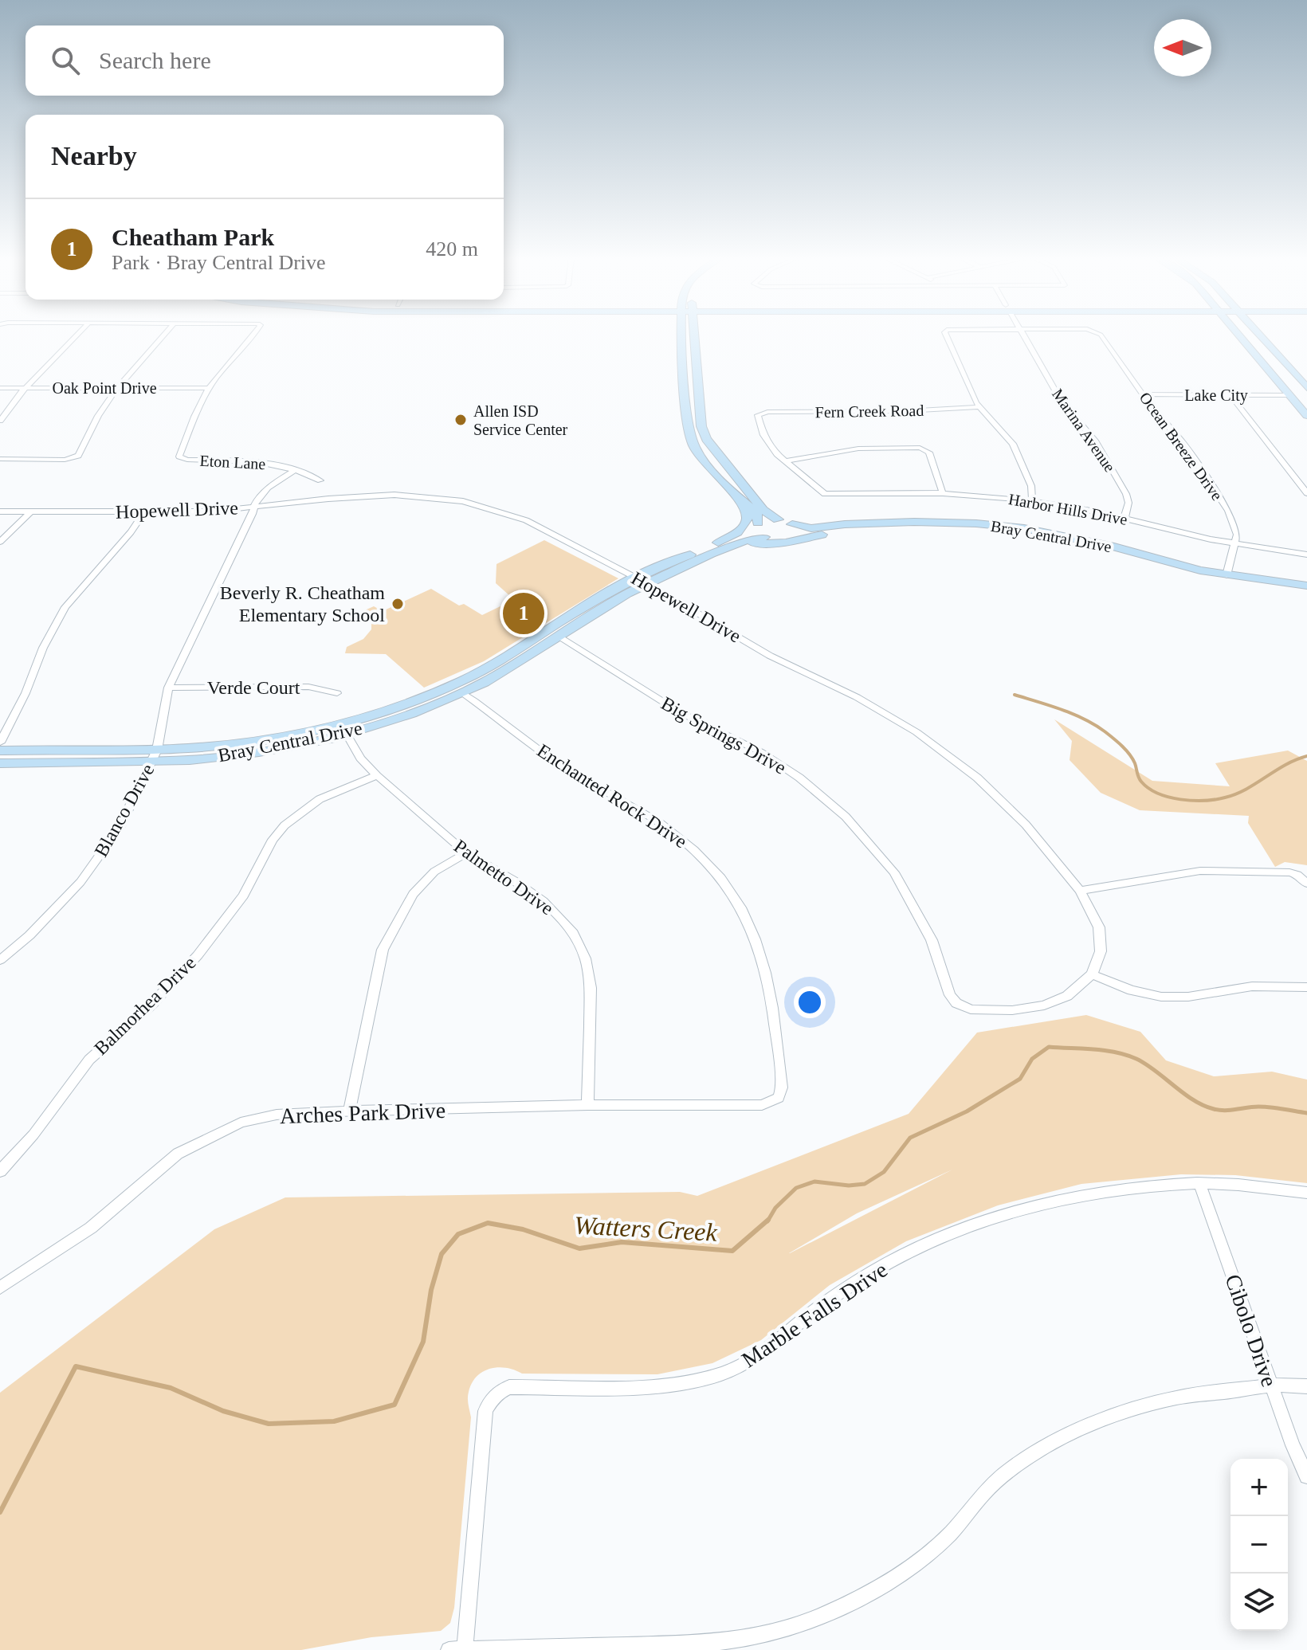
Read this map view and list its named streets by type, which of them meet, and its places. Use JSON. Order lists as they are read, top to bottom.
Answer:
{
  "streets": {
    "street": [
      "Oak Point Drive",
      "Lake City",
      "Fern Creek Road",
      "Marina Avenue",
      "Ocean Breeze Drive",
      "Eton Lane",
      "Harbor Hills Drive",
      "Hopewell Drive",
      "Bray Central Drive",
      "Verde Court",
      "Big Springs Drive",
      "Enchanted Rock Drive",
      "Blanco Drive",
      "Palmetto Drive",
      "Balmorhea Drive",
      "Arches Park Drive",
      "Marble Falls Drive",
      "Cibolo Drive"
    ]
  },
  "crossings": [
    ["Oak Point Drive", "Eton Lane"],
    ["Lake City", "Ocean Breeze Drive"],
    ["Fern Creek Road", "Harbor Hills Drive"],
    ["Marina Avenue", "Harbor Hills Drive"],
    ["Ocean Breeze Drive", "Harbor Hills Drive"],
    ["Ocean Breeze Drive", "Bray Central Drive"],
    ["Eton Lane", "Blanco Drive"],
    ["Hopewell Drive", "Bray Central Drive"],
    ["Hopewell Drive", "Big Springs Drive"],
    ["Hopewell Drive", "Blanco Drive"],
    ["Bray Central Drive", "Big Springs Drive"],
    ["Bray Central Drive", "Enchanted Rock Drive"],
    ["Bray Central Drive", "Blanco Drive"],
    ["Bray Central Drive", "Palmetto Drive"],
    ["Verde Court", "Blanco Drive"],
    ["Enchanted Rock Drive", "Arches Park Drive"],
    ["Palmetto Drive", "Balmorhea Drive"],
    ["Palmetto Drive", "Arches Park Drive"],
    ["Marble Falls Drive", "Cibolo Drive"]
  ],
  "water": ["Watters Creek"],
  "places": ["Allen ISD Service Center", "Beverly R. Cheatham Elementary School"],
  "north": "left",
  "page": {
    "search": "Search here",
    "heading": "Nearby",
    "list": [
      {
        "mark": "1",
        "name": "Cheatham Park",
        "note": "Park · Bray Central Drive",
        "value": "420 m"
      }
    ],
    "pins": "1",
    "map_buttons": ["+", "−"]
  }
}
